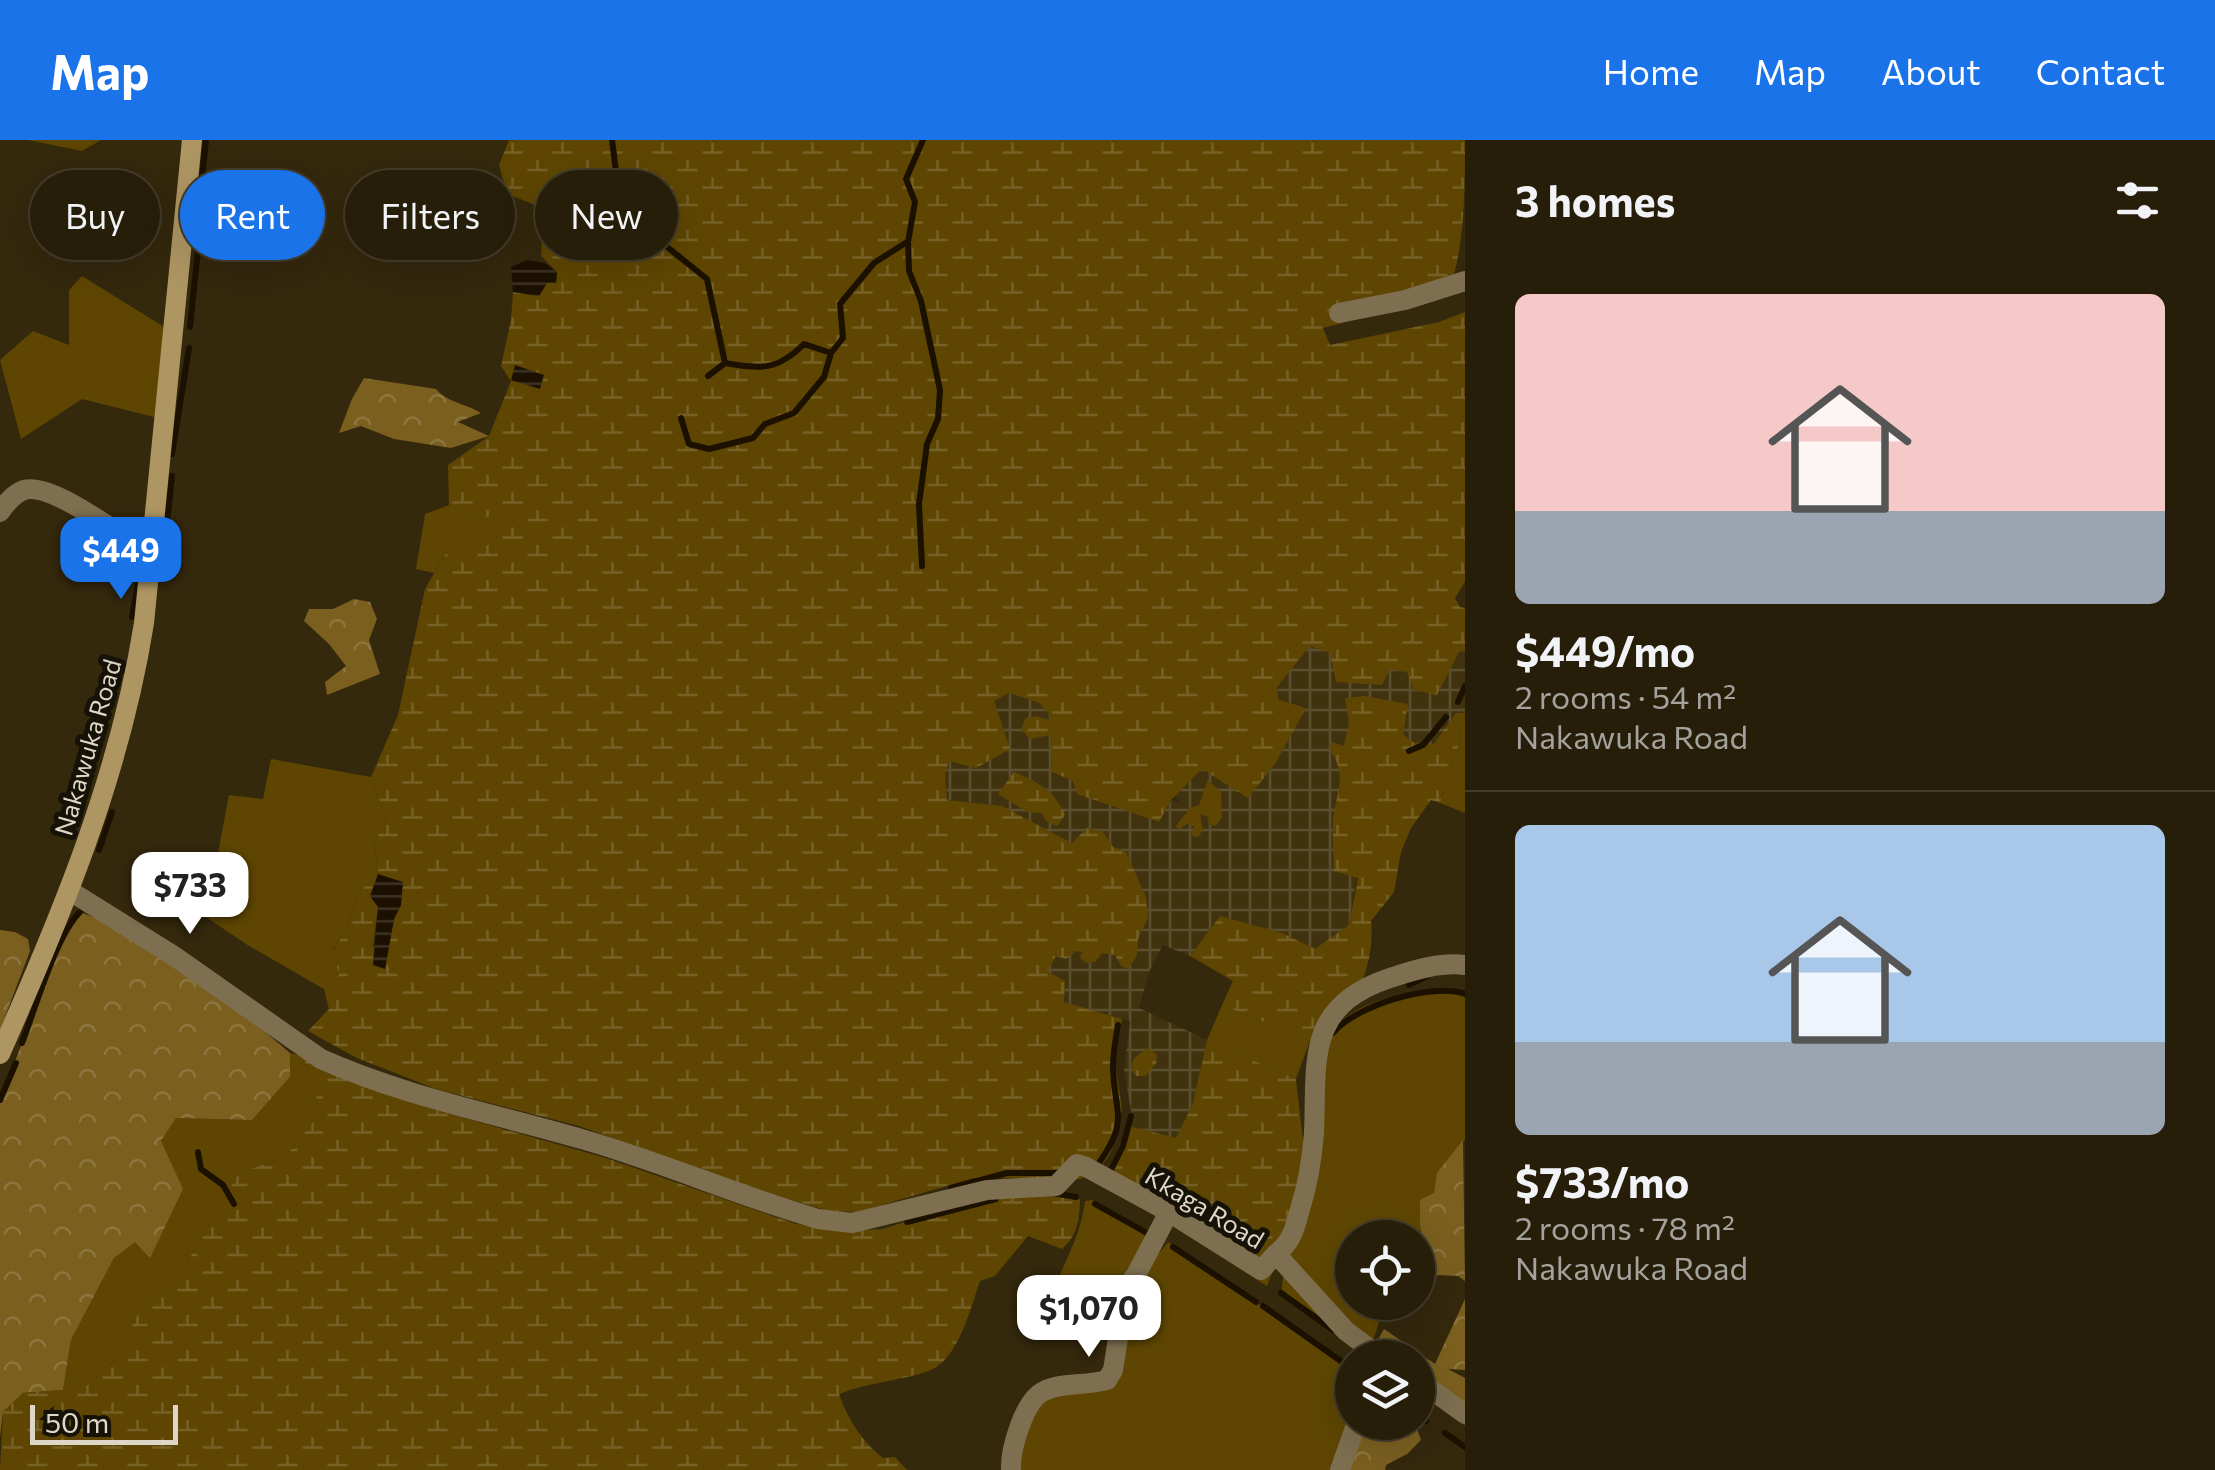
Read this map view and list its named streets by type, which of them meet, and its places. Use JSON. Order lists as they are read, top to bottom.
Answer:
{
  "streets": {
    "main road": ["Nakawuka Road"],
    "street": ["Kkaga Road"]
  },
  "crossings": [
    ["Nakawuka Road", "Kkaga Road"]
  ],
  "scale_bar": "50 m",
  "page": {
    "header": "Map",
    "nav": [
      "Home",
      "Map",
      "About",
      "Contact"
    ],
    "heading": "3 homes",
    "chip": [
      "Buy",
      "Rent",
      "Filters",
      "New"
    ],
    "list": [
      {
        "name": "$449/mo",
        "note": "2 rooms · 54 m² · Nakawuka Road"
      },
      {
        "name": "$733/mo",
        "note": "2 rooms · 78 m² · Nakawuka Road"
      }
    ],
    "price": ["$449", "$733", "$1,070"],
    "scale": "50 m"
  }
}
